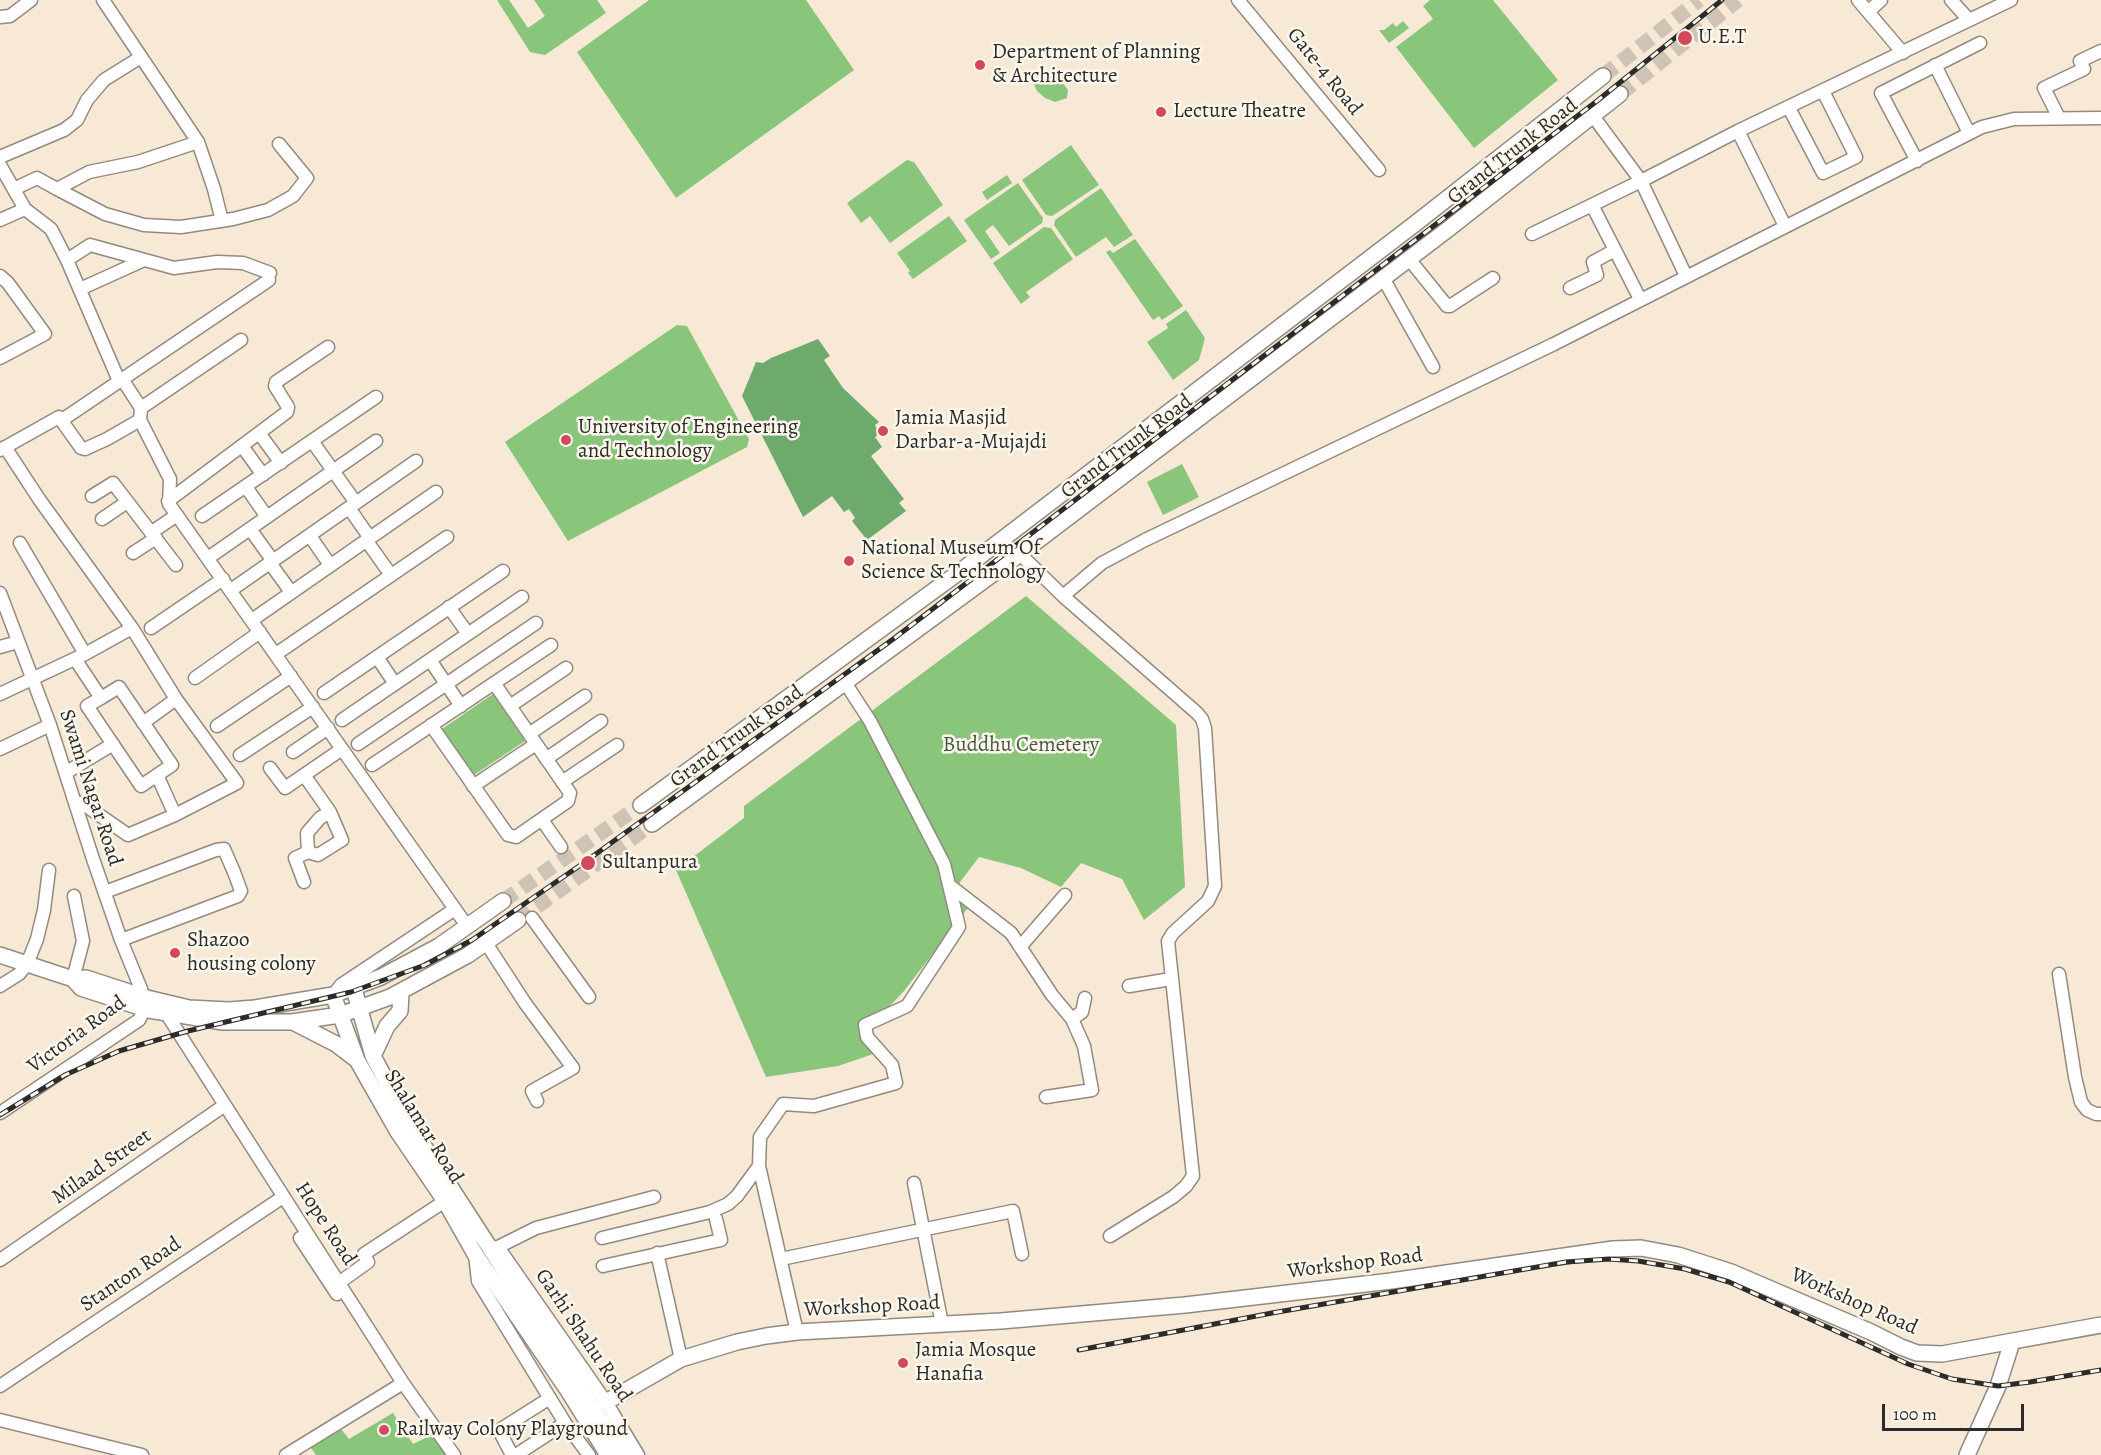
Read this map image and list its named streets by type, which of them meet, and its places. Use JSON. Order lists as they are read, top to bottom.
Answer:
{
  "streets": {
    "main road": ["Grand Trunk Road", "Shalamar Road", "Workshop Road"],
    "street": [
      "Gate-4 Road",
      "Swami Nagar Road",
      "Victoria Road",
      "Milaad Street",
      "Hope Road",
      "Stanton Road",
      "Garhi Shahu Road"
    ]
  },
  "crossings": [
    ["Swami Nagar Road", "Victoria Road"],
    ["Shalamar Road", "Garhi Shahu Road"],
    ["Milaad Street", "Hope Road"],
    ["Hope Road", "Stanton Road"],
    ["Workshop Road", "Garhi Shahu Road"]
  ],
  "parks": ["Buddhu Cemetery"],
  "places": [
    "U.E.T",
    "Department of Planning & Architecture",
    "Lecture Theatre",
    "Jamia Masjid Darbar-a-Mujajdi",
    "University of Engineering and Technology",
    "National Museum Of Science & Technology",
    "Sultanpura",
    "Shazoo housing colony",
    "Jamia Mosque Hanafia",
    "Railway Colony Playground"
  ],
  "scale_bar": "100 m"
}
